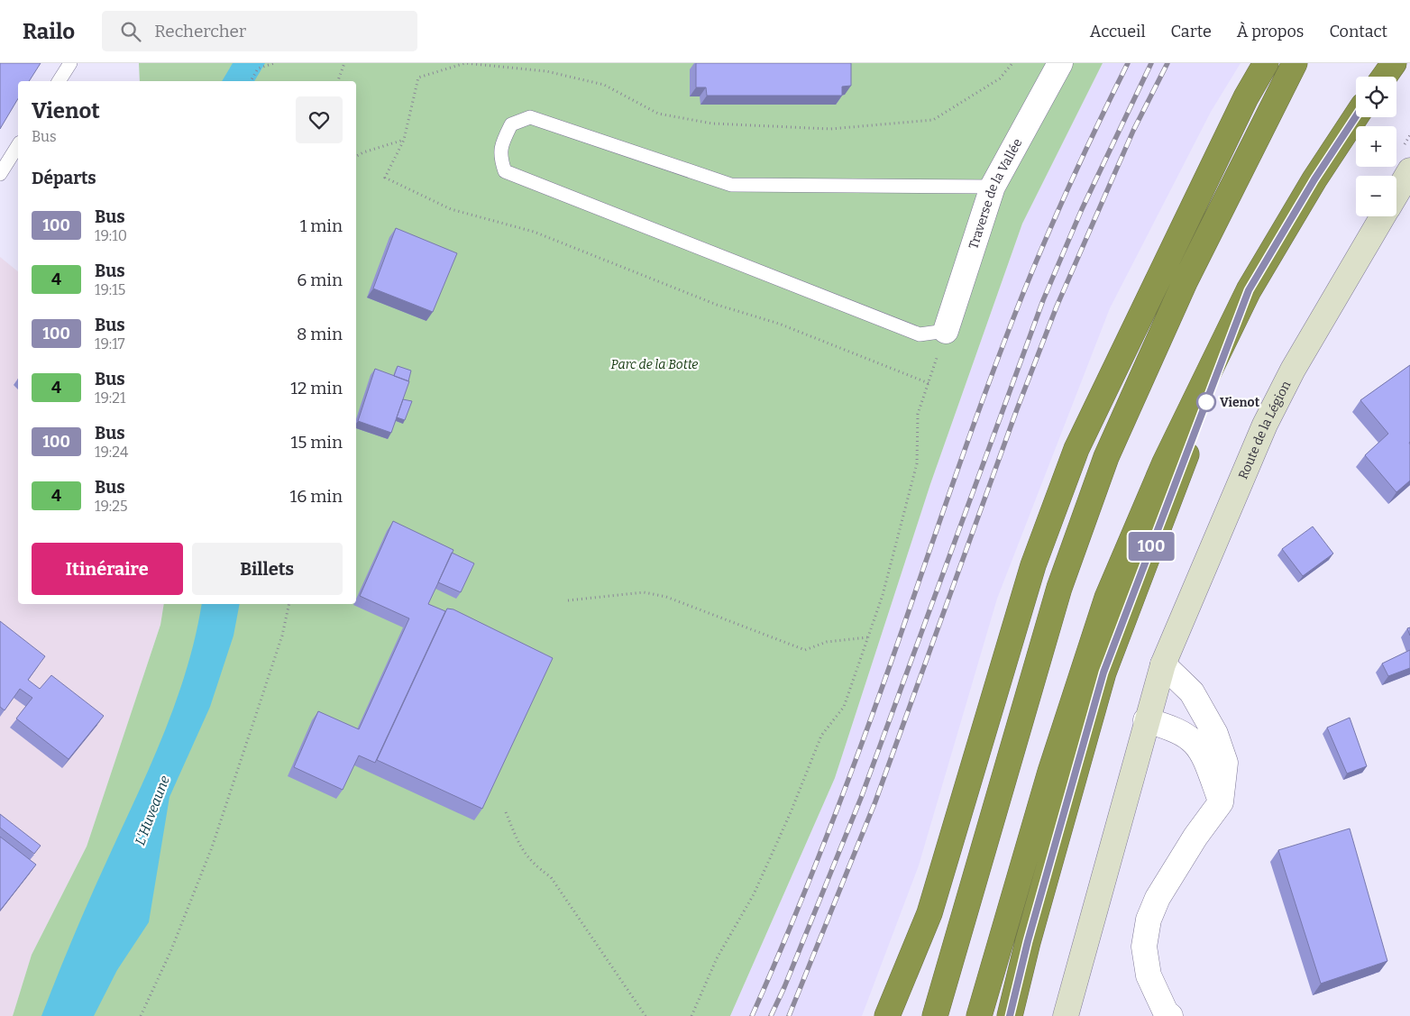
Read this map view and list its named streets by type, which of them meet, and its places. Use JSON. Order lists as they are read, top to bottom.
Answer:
{
  "streets": {
    "main road": ["Route de la Légion"],
    "street": ["Traverse de la Vallée"]
  },
  "water": ["L'Huveaune"],
  "parks": ["Parc de la Botte"],
  "places": ["Vienot"],
  "lines": ["bus line 100"],
  "page": {
    "header": "Railo",
    "search": "Rechercher",
    "nav": [
      "Accueil",
      "Carte",
      "À propos",
      "Contact"
    ],
    "on_map": "100",
    "map_buttons": ["+", "−"],
    "heading": [
      ["Vienot", "Bus"],
      "Départs"
    ],
    "list": [
      {
        "mark": "100",
        "name": "Bus",
        "note": "19:10",
        "value": "1 min"
      },
      {
        "mark": "4",
        "name": "Bus",
        "note": "19:15",
        "value": "6 min"
      },
      {
        "mark": "100",
        "name": "Bus",
        "note": "19:17",
        "value": "8 min"
      },
      {
        "mark": "4",
        "name": "Bus",
        "note": "19:21",
        "value": "12 min"
      },
      {
        "mark": "100",
        "name": "Bus",
        "note": "19:24",
        "value": "15 min"
      },
      {
        "mark": "4",
        "name": "Bus",
        "note": "19:25",
        "value": "16 min"
      }
    ],
    "buttons": ["Itinéraire", "Billets"]
  }
}
